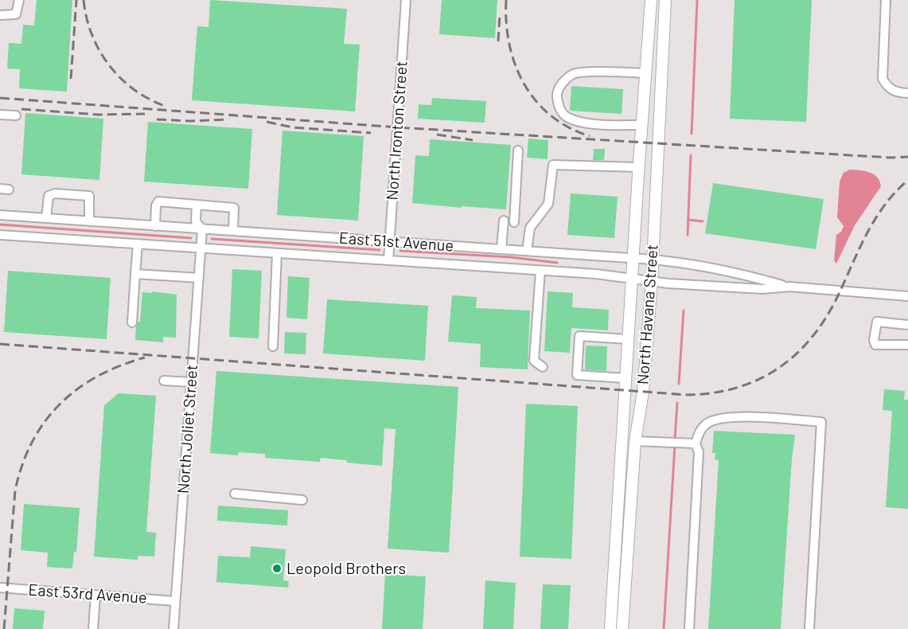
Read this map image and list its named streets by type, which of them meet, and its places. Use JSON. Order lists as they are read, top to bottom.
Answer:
{
  "streets": {
    "main road": ["North Havana Street"],
    "street": [
      "North Ironton Street",
      "East 51st Avenue",
      "North Joliet Street",
      "East 53rd Avenue"
    ]
  },
  "crossings": [
    ["North Ironton Street", "East 51st Avenue"],
    ["East 51st Avenue", "North Havana Street"],
    ["East 51st Avenue", "North Joliet Street"],
    ["North Joliet Street", "East 53rd Avenue"]
  ],
  "places": ["Leopold Brothers"]
}
